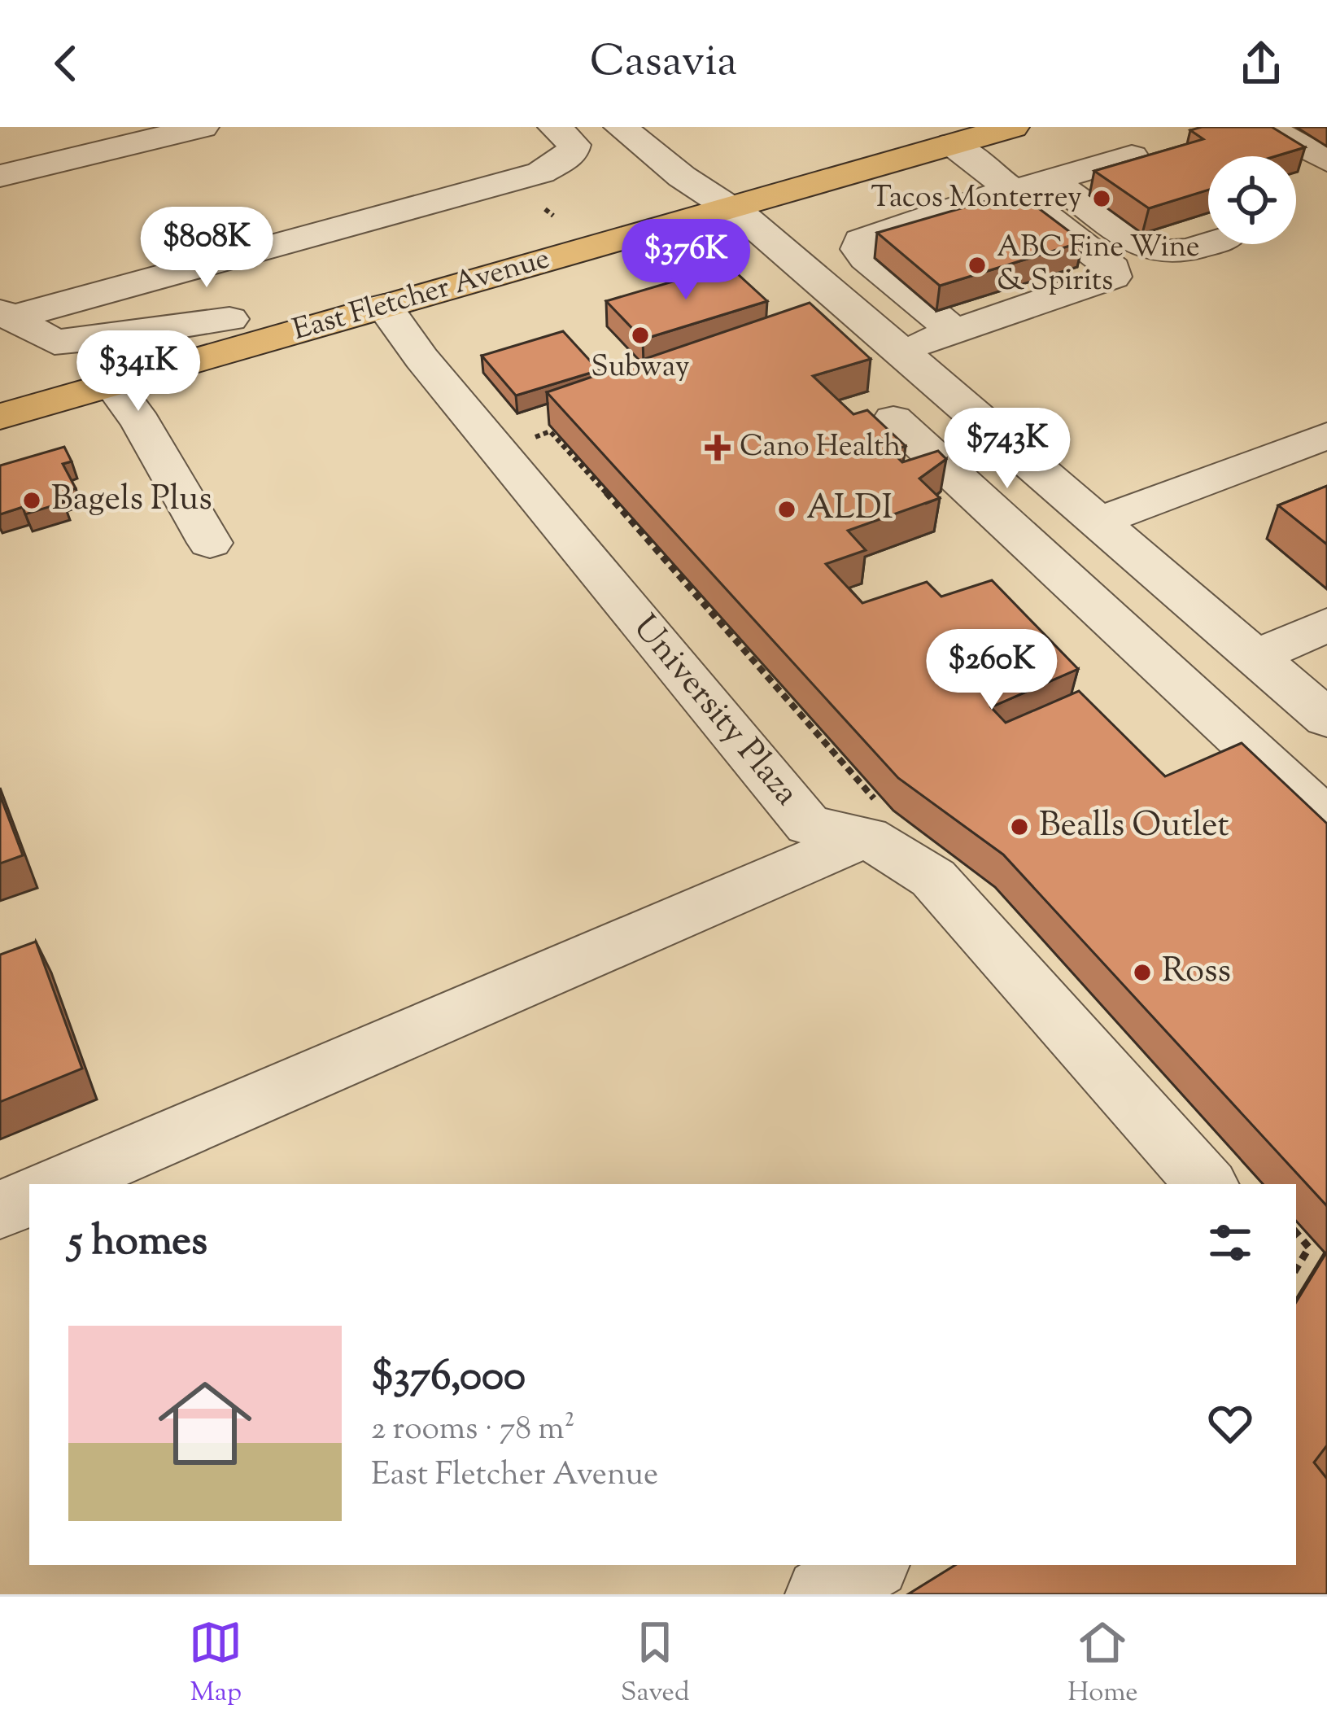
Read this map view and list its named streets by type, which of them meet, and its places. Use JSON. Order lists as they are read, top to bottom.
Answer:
{
  "streets": {
    "main road": ["East Fletcher Avenue"],
    "street": ["University Plaza"]
  },
  "crossings": [
    ["East Fletcher Avenue", "University Plaza"]
  ],
  "places": {
    "other": [
      "Tacos Monterrey",
      "ABC Fine Wine & Spirits",
      "Subway",
      "Bagels Plus",
      "ALDI",
      "Bealls Outlet",
      "Ross"
    ],
    "health": ["Cano Health"]
  },
  "page": {
    "header": "Casavia",
    "price": [
      "$808K",
      "$376K",
      "$341K",
      "$743K",
      "$260K"
    ],
    "heading": "5 homes",
    "list": [
      {
        "name": "$376,000",
        "note": "2 rooms · 78 m² · East Fletcher Avenue"
      }
    ],
    "tabs": ["Map", "Saved", "Home"]
  }
}
